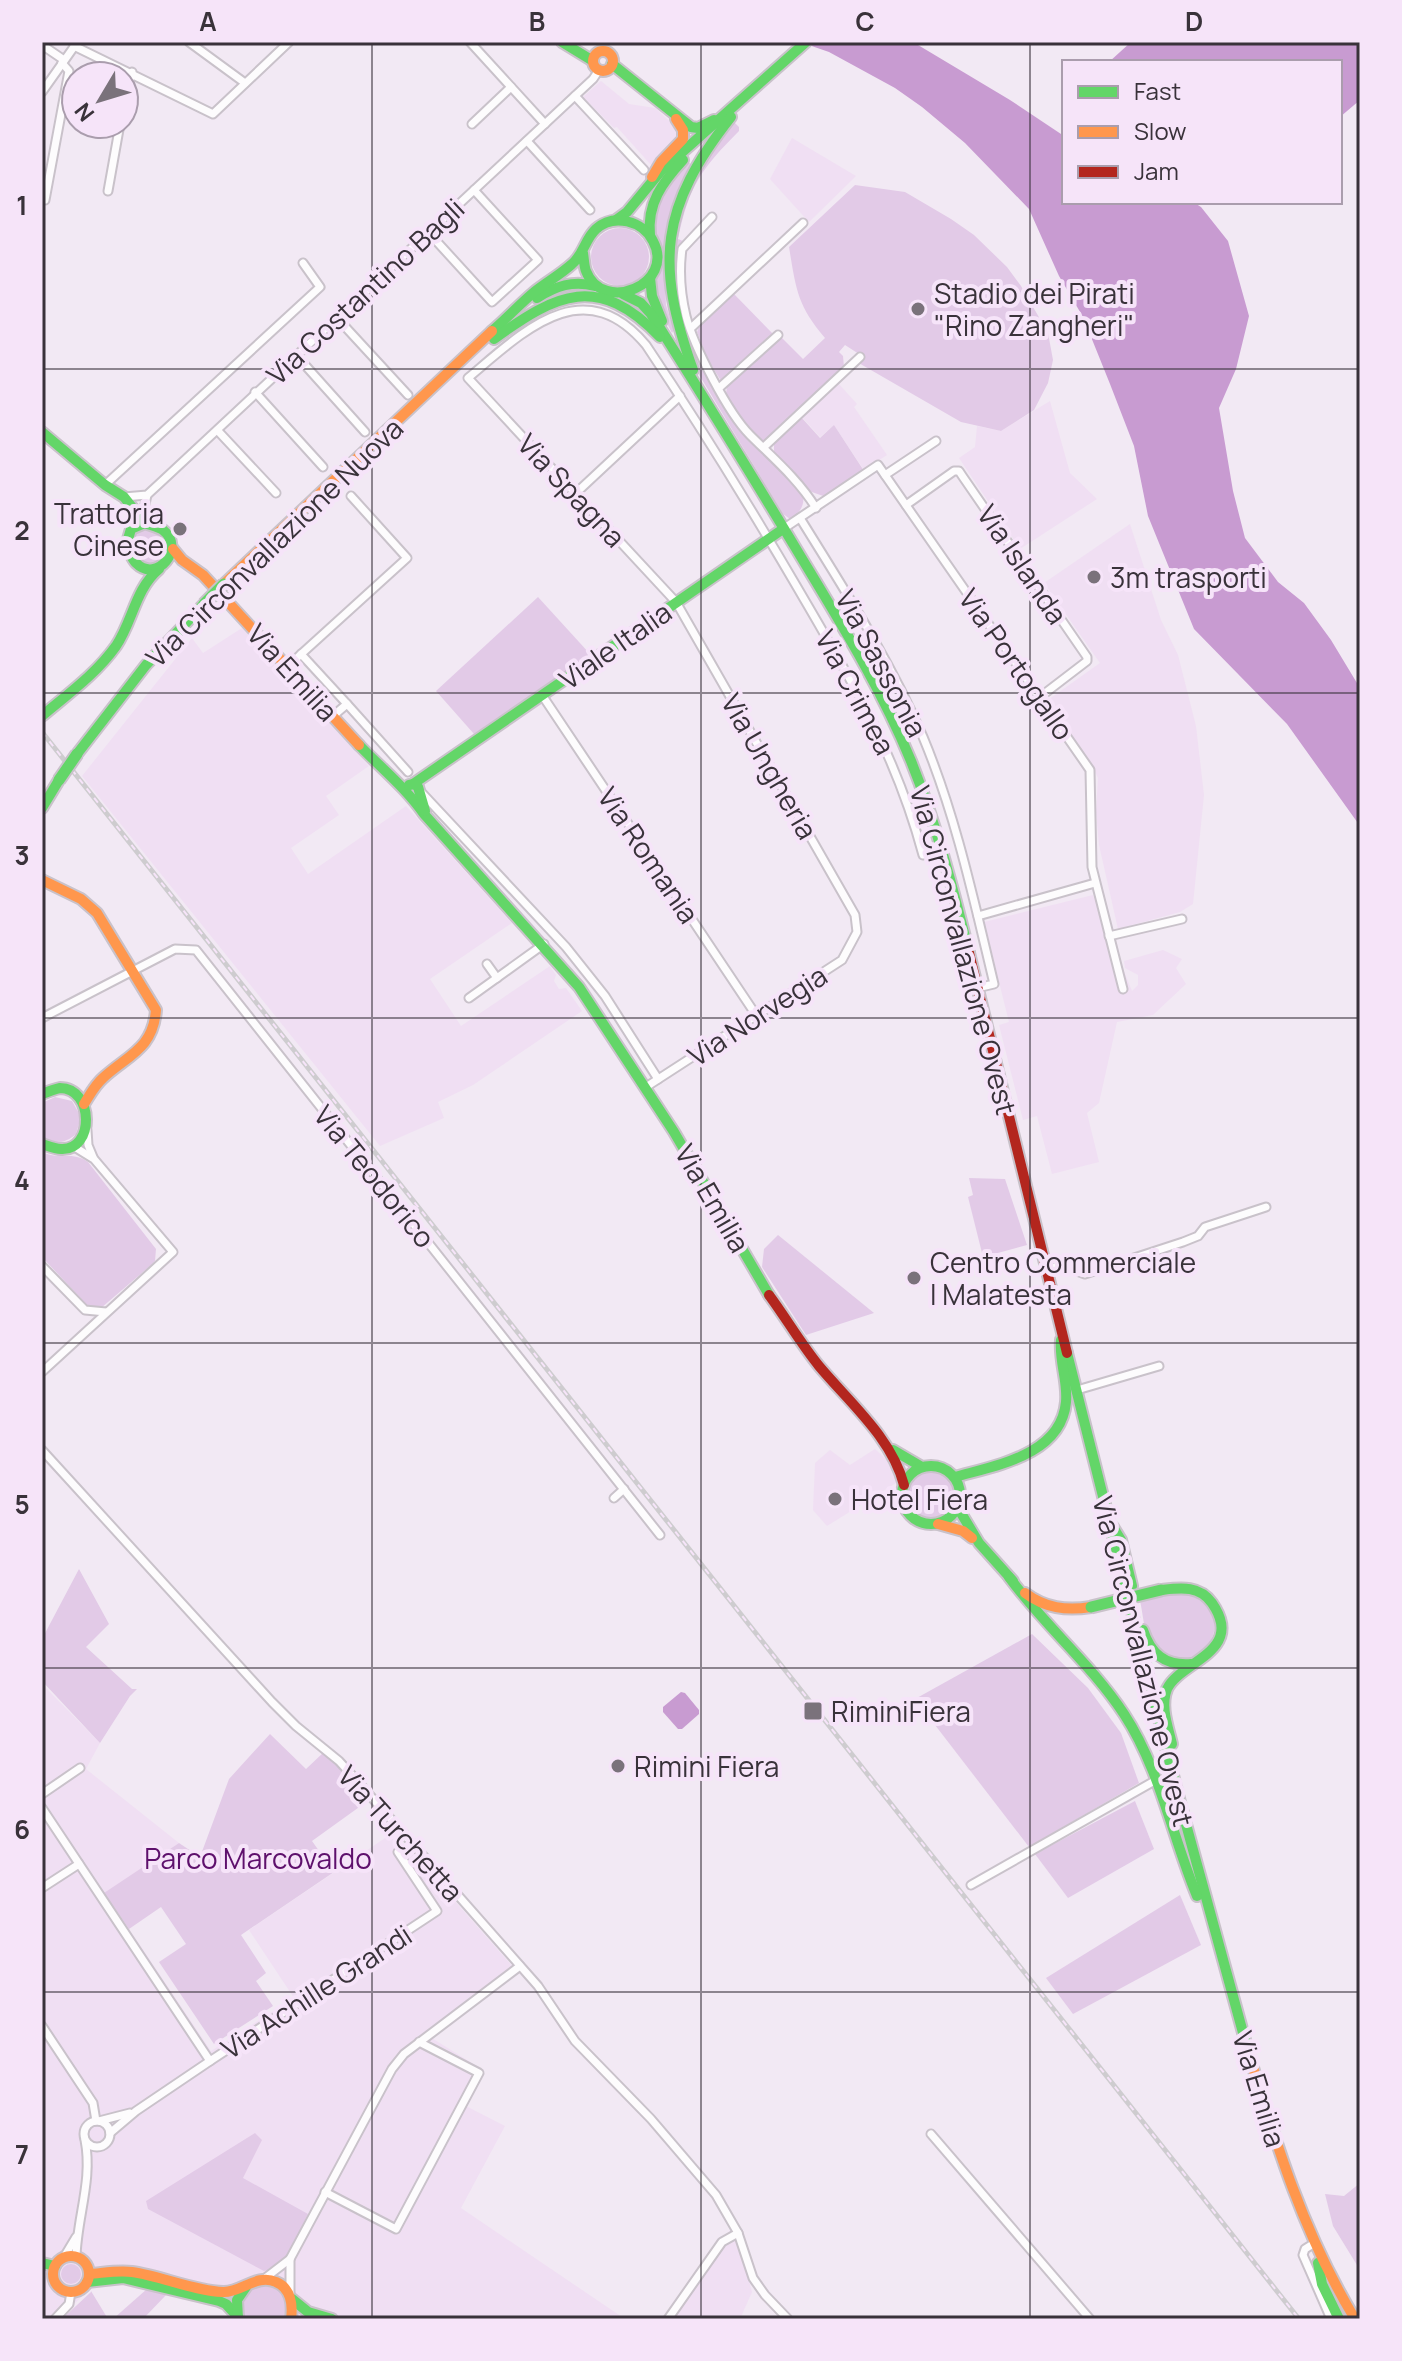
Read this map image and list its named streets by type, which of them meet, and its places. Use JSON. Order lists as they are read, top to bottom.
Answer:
{
  "streets": {
    "main road": [
      "Via Circonvallazione Nuova",
      "Viale Italia",
      "Via Emilia",
      "Via Circonvallazione Ovest"
    ],
    "street": [
      "Via Costantino Bagli",
      "Via Spagna",
      "Via Islanda",
      "Via Sassonia",
      "Via Portogallo",
      "Via Crimea",
      "Via Ungheria",
      "Via Romania",
      "Via Norvegia",
      "Via Teodorico",
      "Via Turchetta",
      "Via Achille Grandi"
    ]
  },
  "crossings": [
    ["Via Spagna", "Viale Italia"],
    ["Via Spagna", "Via Crimea"],
    ["Via Spagna", "Via Ungheria"],
    ["Via Circonvallazione Nuova", "Via Circonvallazione Ovest"],
    ["Via Islanda", "Via Portogallo"],
    ["Viale Italia", "Via Emilia"],
    ["Viale Italia", "Via Crimea"],
    ["Viale Italia", "Via Ungheria"],
    ["Viale Italia", "Via Romania"],
    ["Viale Italia", "Via Circonvallazione Ovest"],
    ["Via Sassonia", "Via Circonvallazione Ovest"],
    ["Via Emilia", "Via Circonvallazione Ovest"],
    ["Via Emilia", "Via Norvegia"],
    ["Via Ungheria", "Via Norvegia"],
    ["Via Romania", "Via Norvegia"]
  ],
  "parks": ["Parco Marcovaldo"],
  "places": {
    "other": [
      "Stadio dei Pirati \"Rino Zangheri\"",
      "Trattoria Cinese",
      "3m trasporti",
      "Centro Commerciale I Malatesta",
      "Hotel Fiera",
      "Rimini Fiera"
    ],
    "transit": ["RiminiFiera"]
  },
  "legend": ["Fast", "Slow", "Jam"],
  "north": "bottom left",
  "grid": {
    "columns": [
      "A",
      "B",
      "C",
      "D"
    ],
    "rows": [
      "1",
      "2",
      "3",
      "4",
      "5",
      "6",
      "7"
    ]
  }
}
